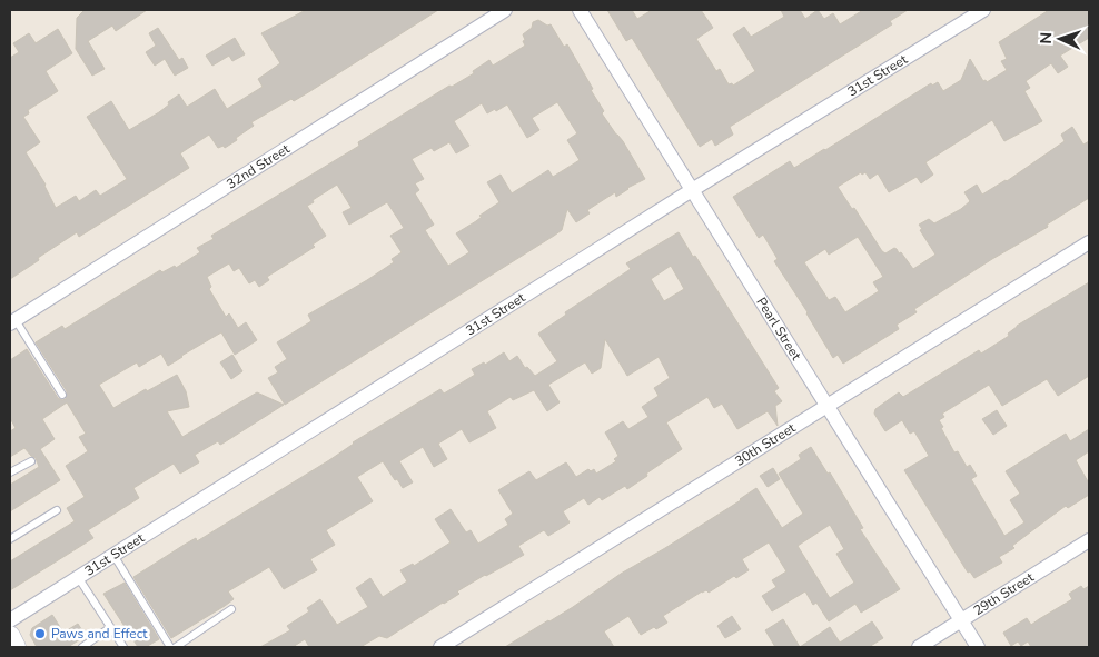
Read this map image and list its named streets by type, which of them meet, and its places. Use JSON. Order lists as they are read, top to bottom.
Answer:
{
  "streets": {
    "street": [
      "31st Street",
      "32nd Street",
      "Pearl Street",
      "30th Street",
      "29th Street"
    ]
  },
  "crossings": [
    ["31st Street", "Pearl Street"],
    ["Pearl Street", "30th Street"],
    ["Pearl Street", "29th Street"]
  ],
  "places": ["Paws and Effect"],
  "north": "left"
}
